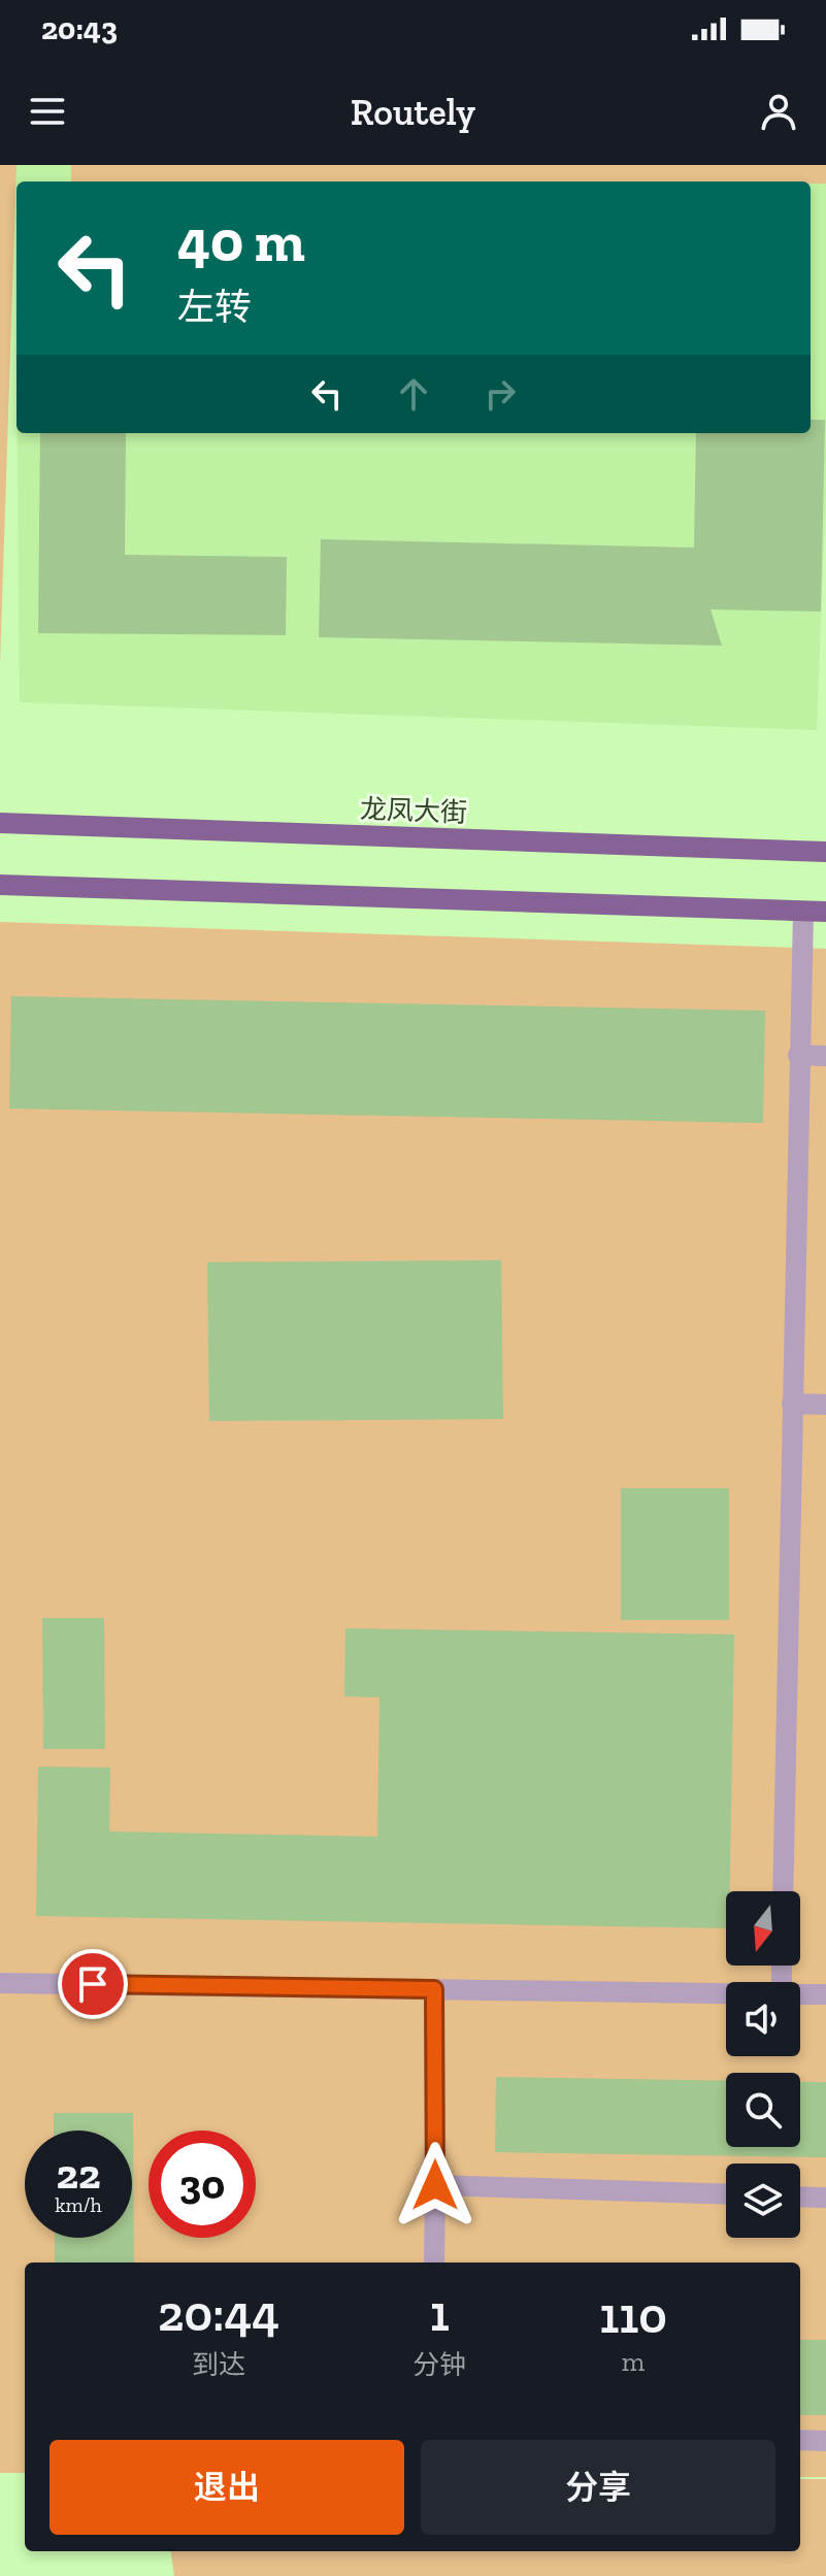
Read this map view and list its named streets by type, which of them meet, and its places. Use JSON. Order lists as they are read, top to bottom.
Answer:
{
  "streets": {
    "main road": ["龙凤大街"]
  },
  "north": "bottom",
  "page": {
    "status": "20:43",
    "header": "Routely",
    "turn": ["40 m", "左转"],
    "speed": "22 km/h",
    "limit": "30",
    "eta": [
      "20:44",
      "到达",
      "1",
      "分钟",
      "110",
      "m"
    ],
    "buttons": ["退出", "分享"]
  }
}
